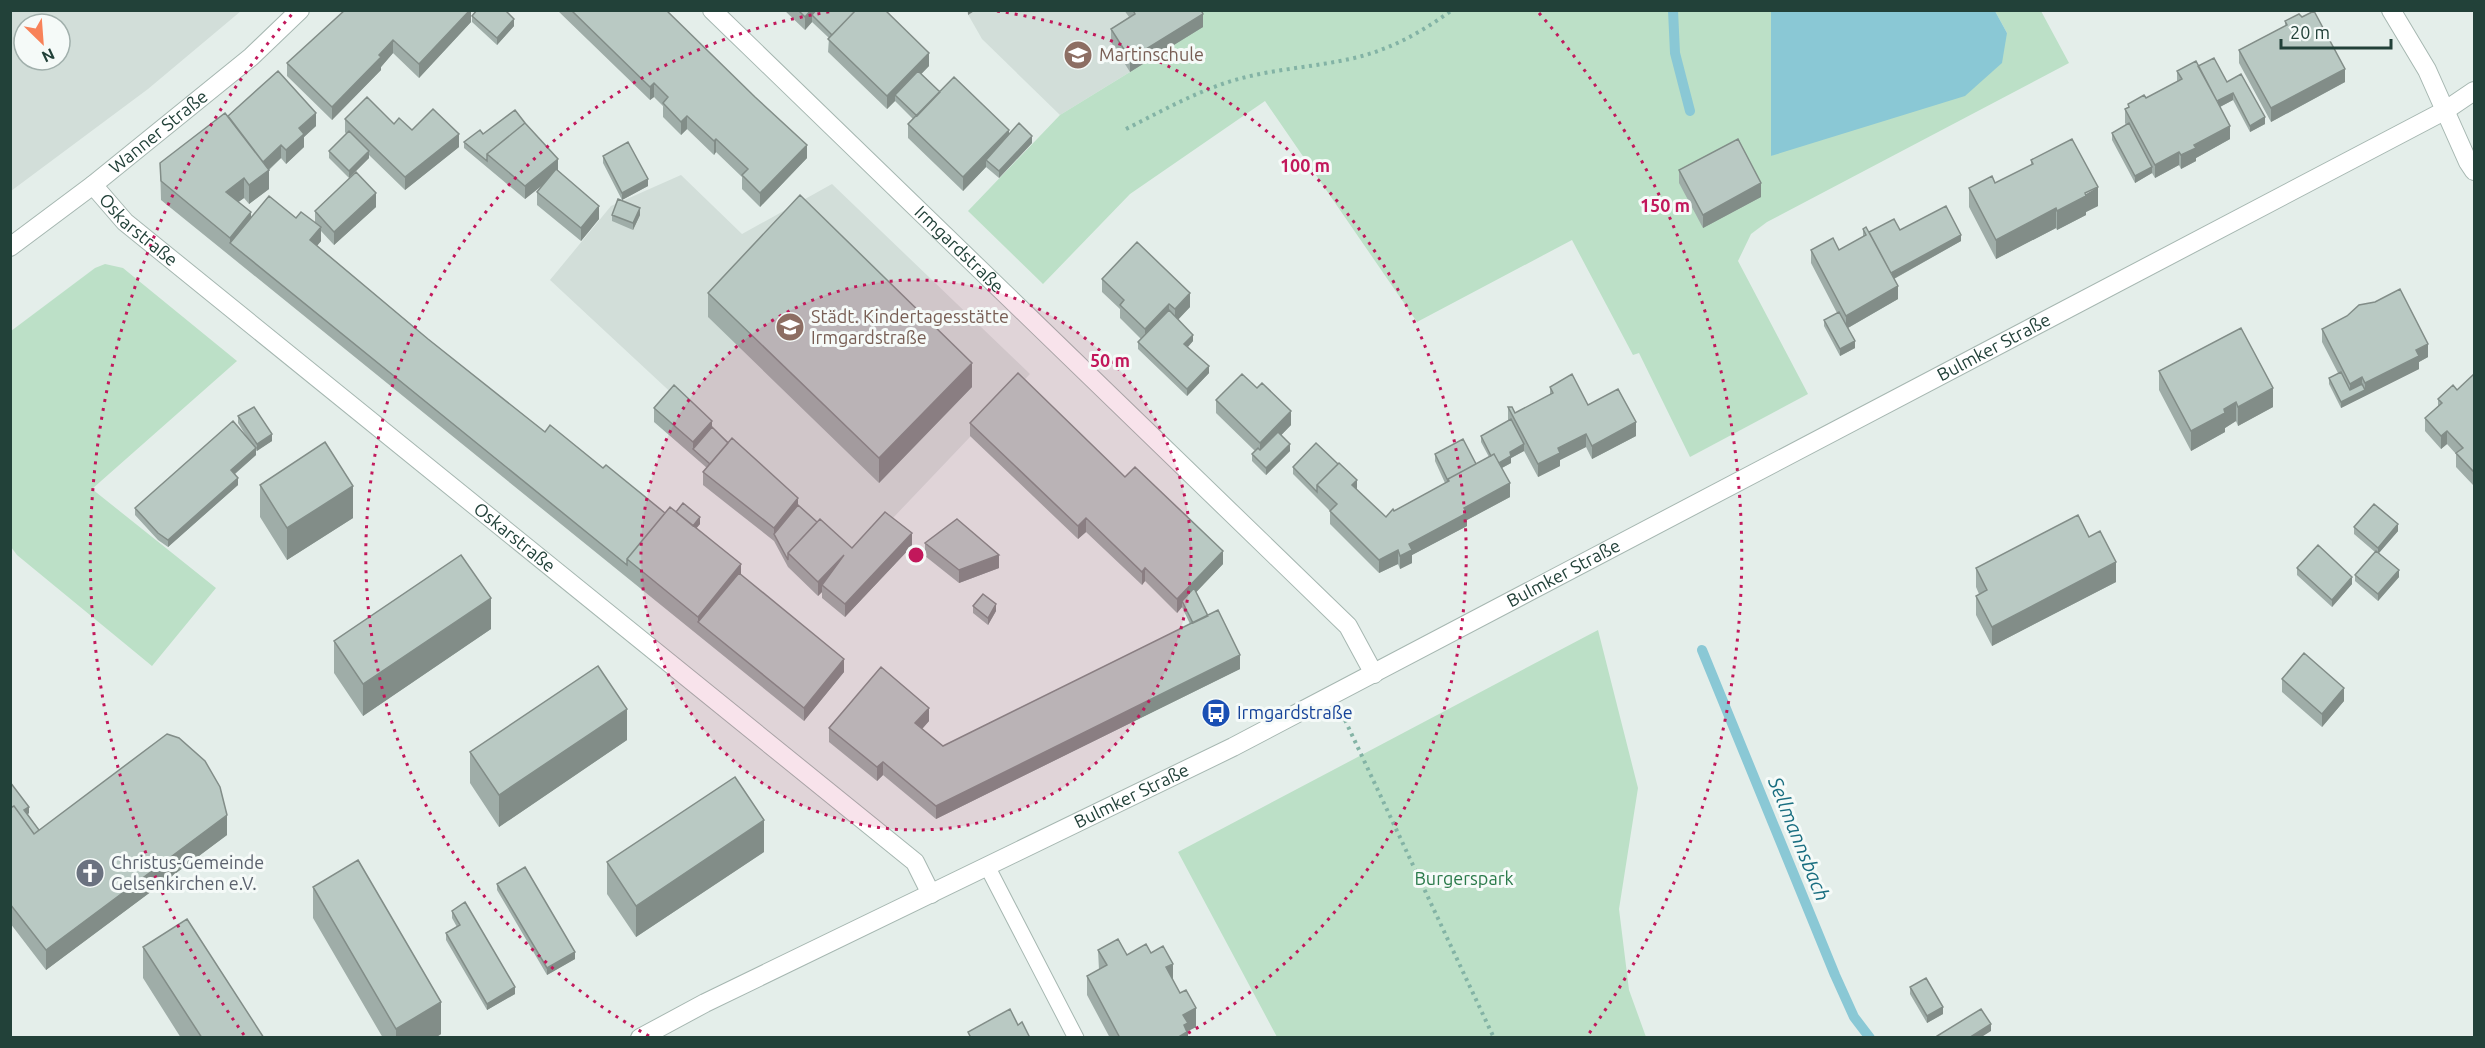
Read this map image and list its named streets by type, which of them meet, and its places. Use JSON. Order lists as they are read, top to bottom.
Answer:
{
  "streets": {
    "street": [
      "Wanner Straße",
      "Oskarstraße",
      "Irmgardstraße",
      "Bulmker Straße"
    ]
  },
  "crossings": [
    ["Wanner Straße", "Oskarstraße"],
    ["Oskarstraße", "Bulmker Straße"],
    ["Irmgardstraße", "Bulmker Straße"]
  ],
  "water": ["Sellmannsbach"],
  "parks": ["Burgerspark"],
  "places": {
    "school or university": ["Martinschule", "Städt. Kindertagesstätte Irmgardstraße"],
    "bus stop": ["Irmgardstraße"],
    "church": ["Christus-Gemeinde Gelsenkirchen e.V."]
  },
  "scale_bar": "20 m",
  "north": "bottom right",
  "rings": ["100 m", "150 m", "50 m"]
}
